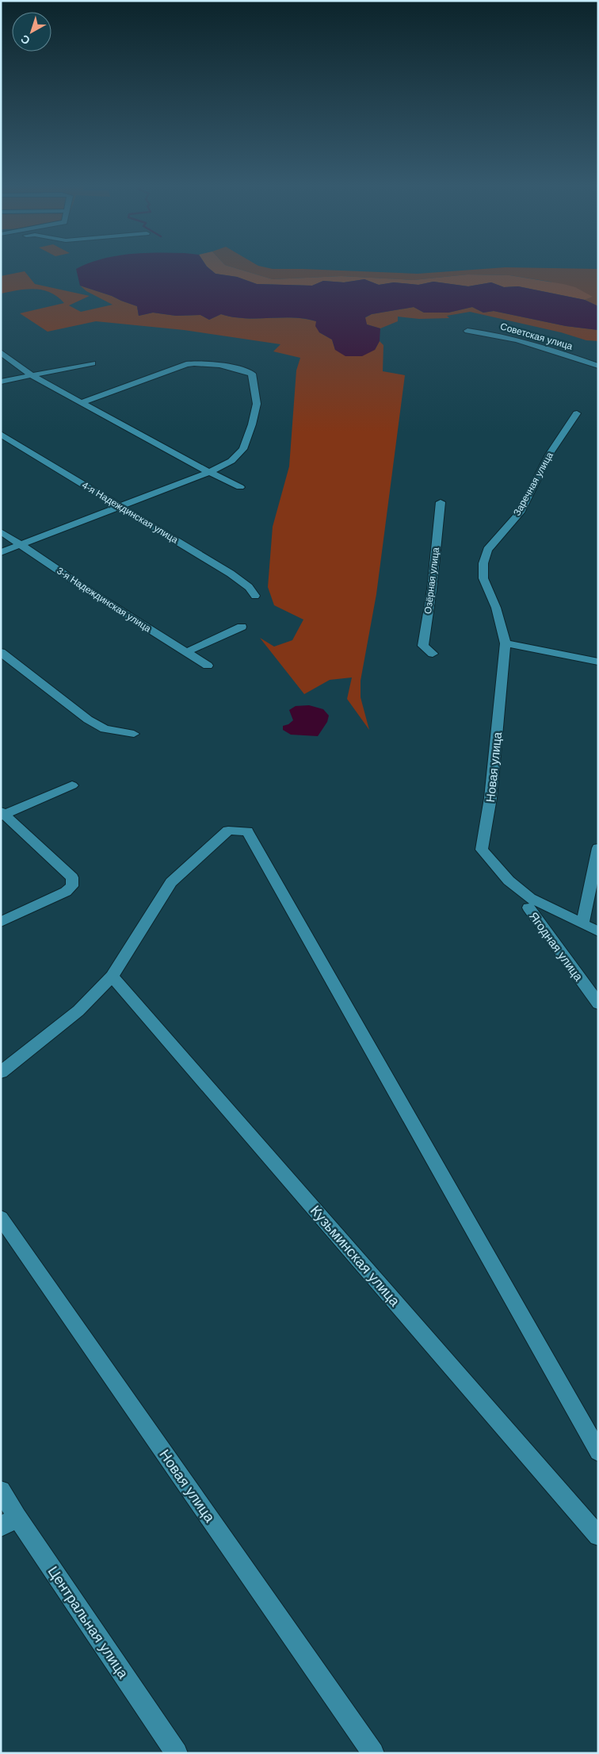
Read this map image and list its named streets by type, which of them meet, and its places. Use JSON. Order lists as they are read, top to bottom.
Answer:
{
  "streets": {
    "street": [
      "Советская улица",
      "Заречная улица",
      "4-я Надеждинская улица",
      "Озёрная улица",
      "3-я Надеждинская улица",
      "Новая улица",
      "Ягодная улица",
      "Кузьминская улица",
      "Центральная улица"
    ]
  },
  "crossings": [
    ["Заречная улица", "Новая улица"]
  ],
  "north": "bottom left"
}
